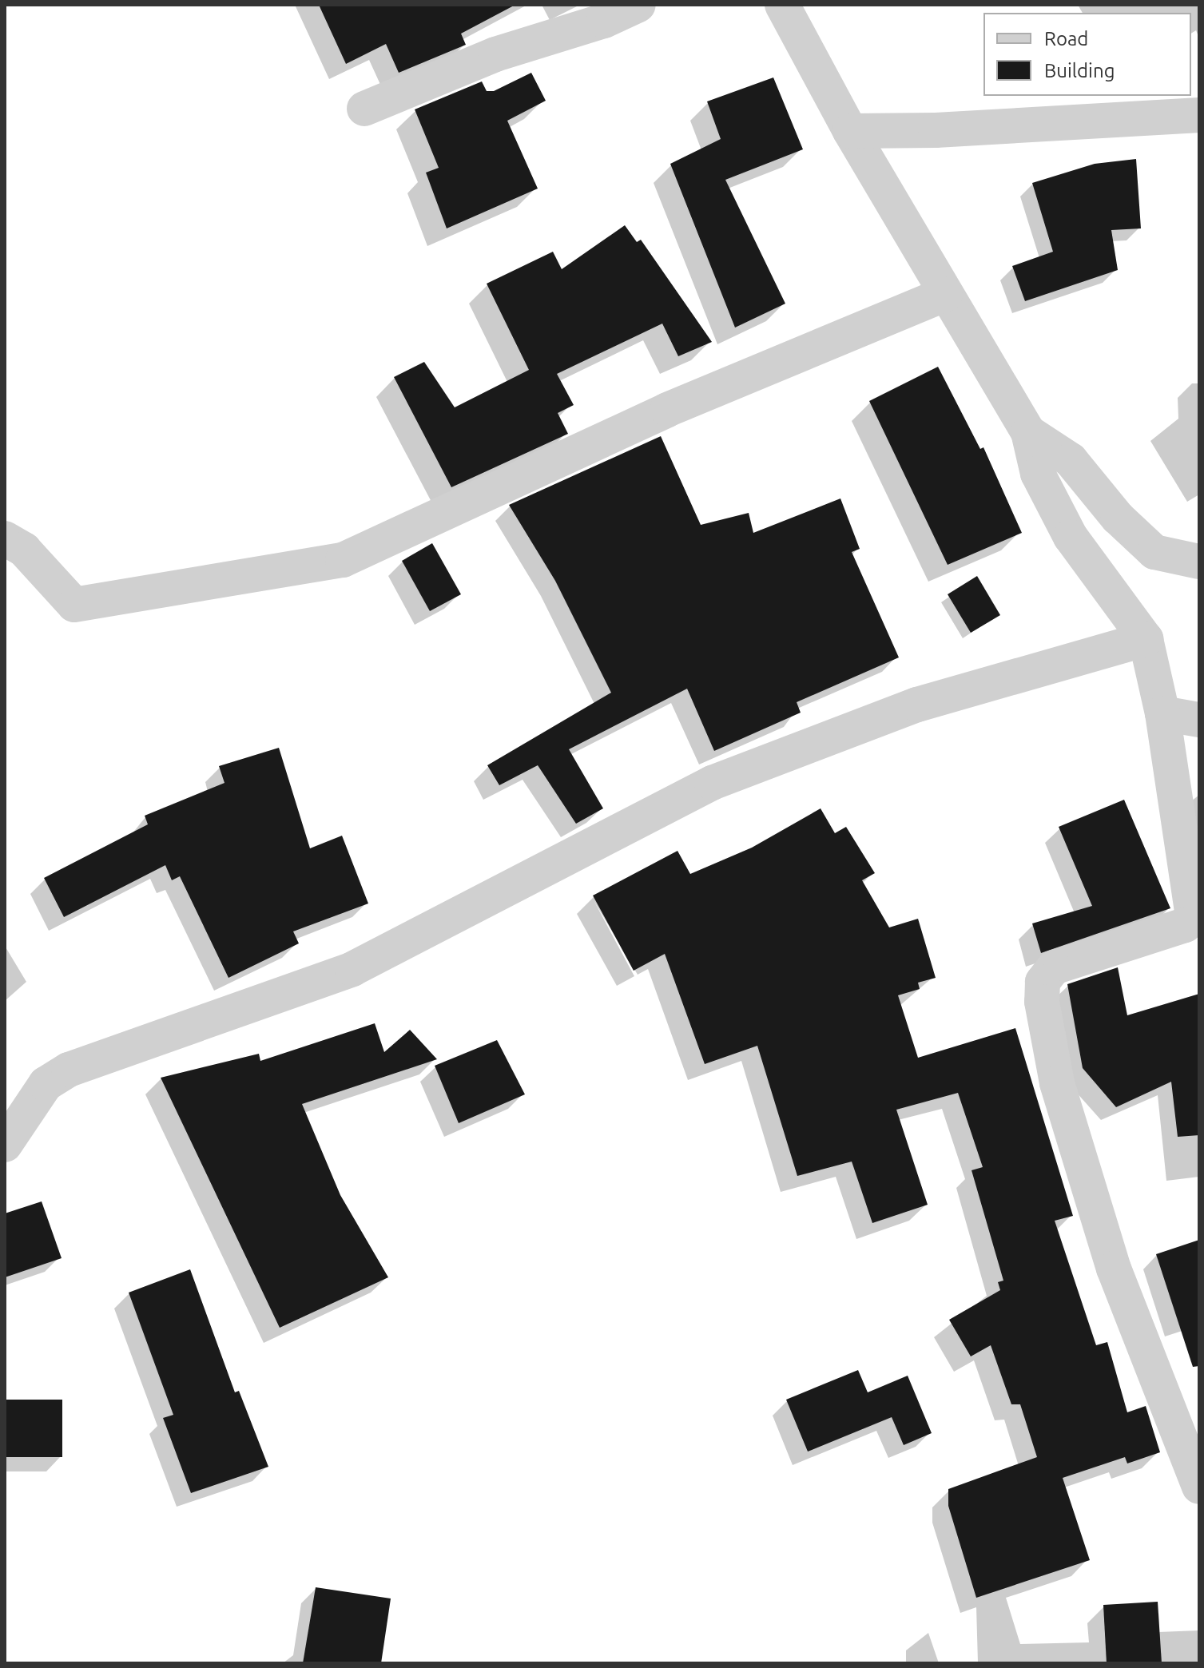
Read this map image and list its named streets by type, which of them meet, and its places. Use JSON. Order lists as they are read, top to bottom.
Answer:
{
  "legend": ["Road", "Building"]
}
